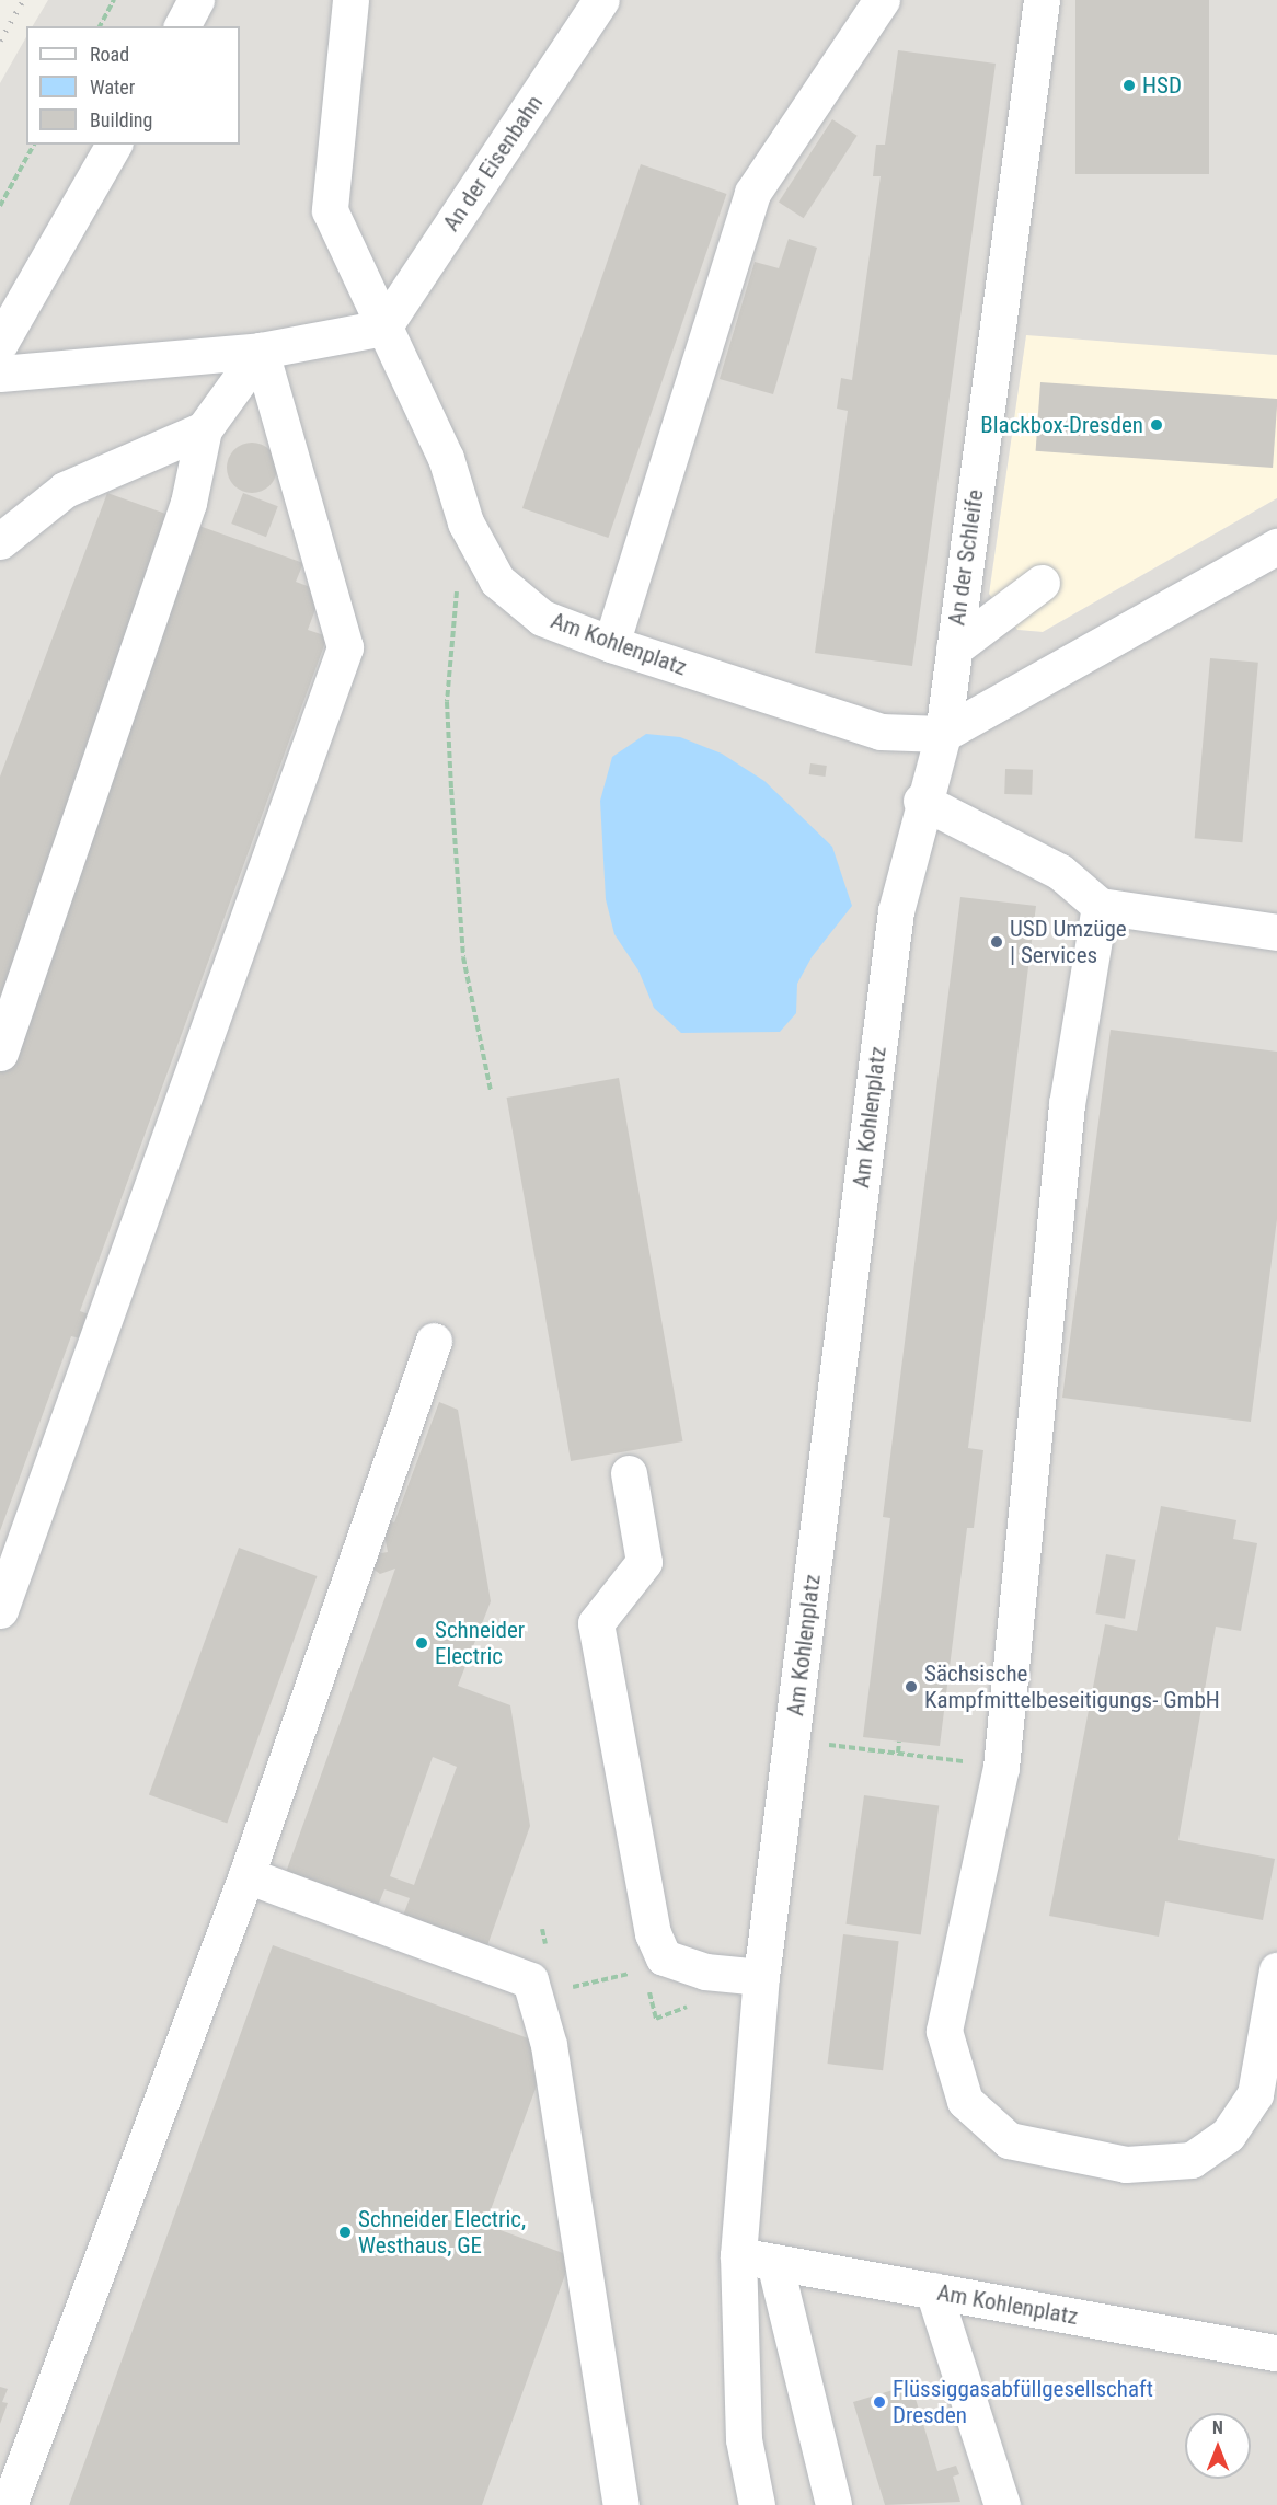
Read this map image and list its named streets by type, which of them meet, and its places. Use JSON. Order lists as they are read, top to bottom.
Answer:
{
  "streets": {
    "street": ["An der Eisenbahn", "An der Schleife", "Am Kohlenplatz"]
  },
  "crossings": [
    ["An der Eisenbahn", "Am Kohlenplatz"],
    ["An der Schleife", "Am Kohlenplatz"]
  ],
  "places": [
    "HSD",
    "Blackbox-Dresden",
    "USD Umzüge | Services",
    "Schneider Electric",
    "Sächsische Kampfmittelbeseitigungs- GmbH",
    "Schneider Electric, Westhaus, GE",
    "Flüssiggasabfüllgesellschaft Dresden"
  ],
  "legend": ["Road", "Water", "Building"],
  "north": "top"
}
